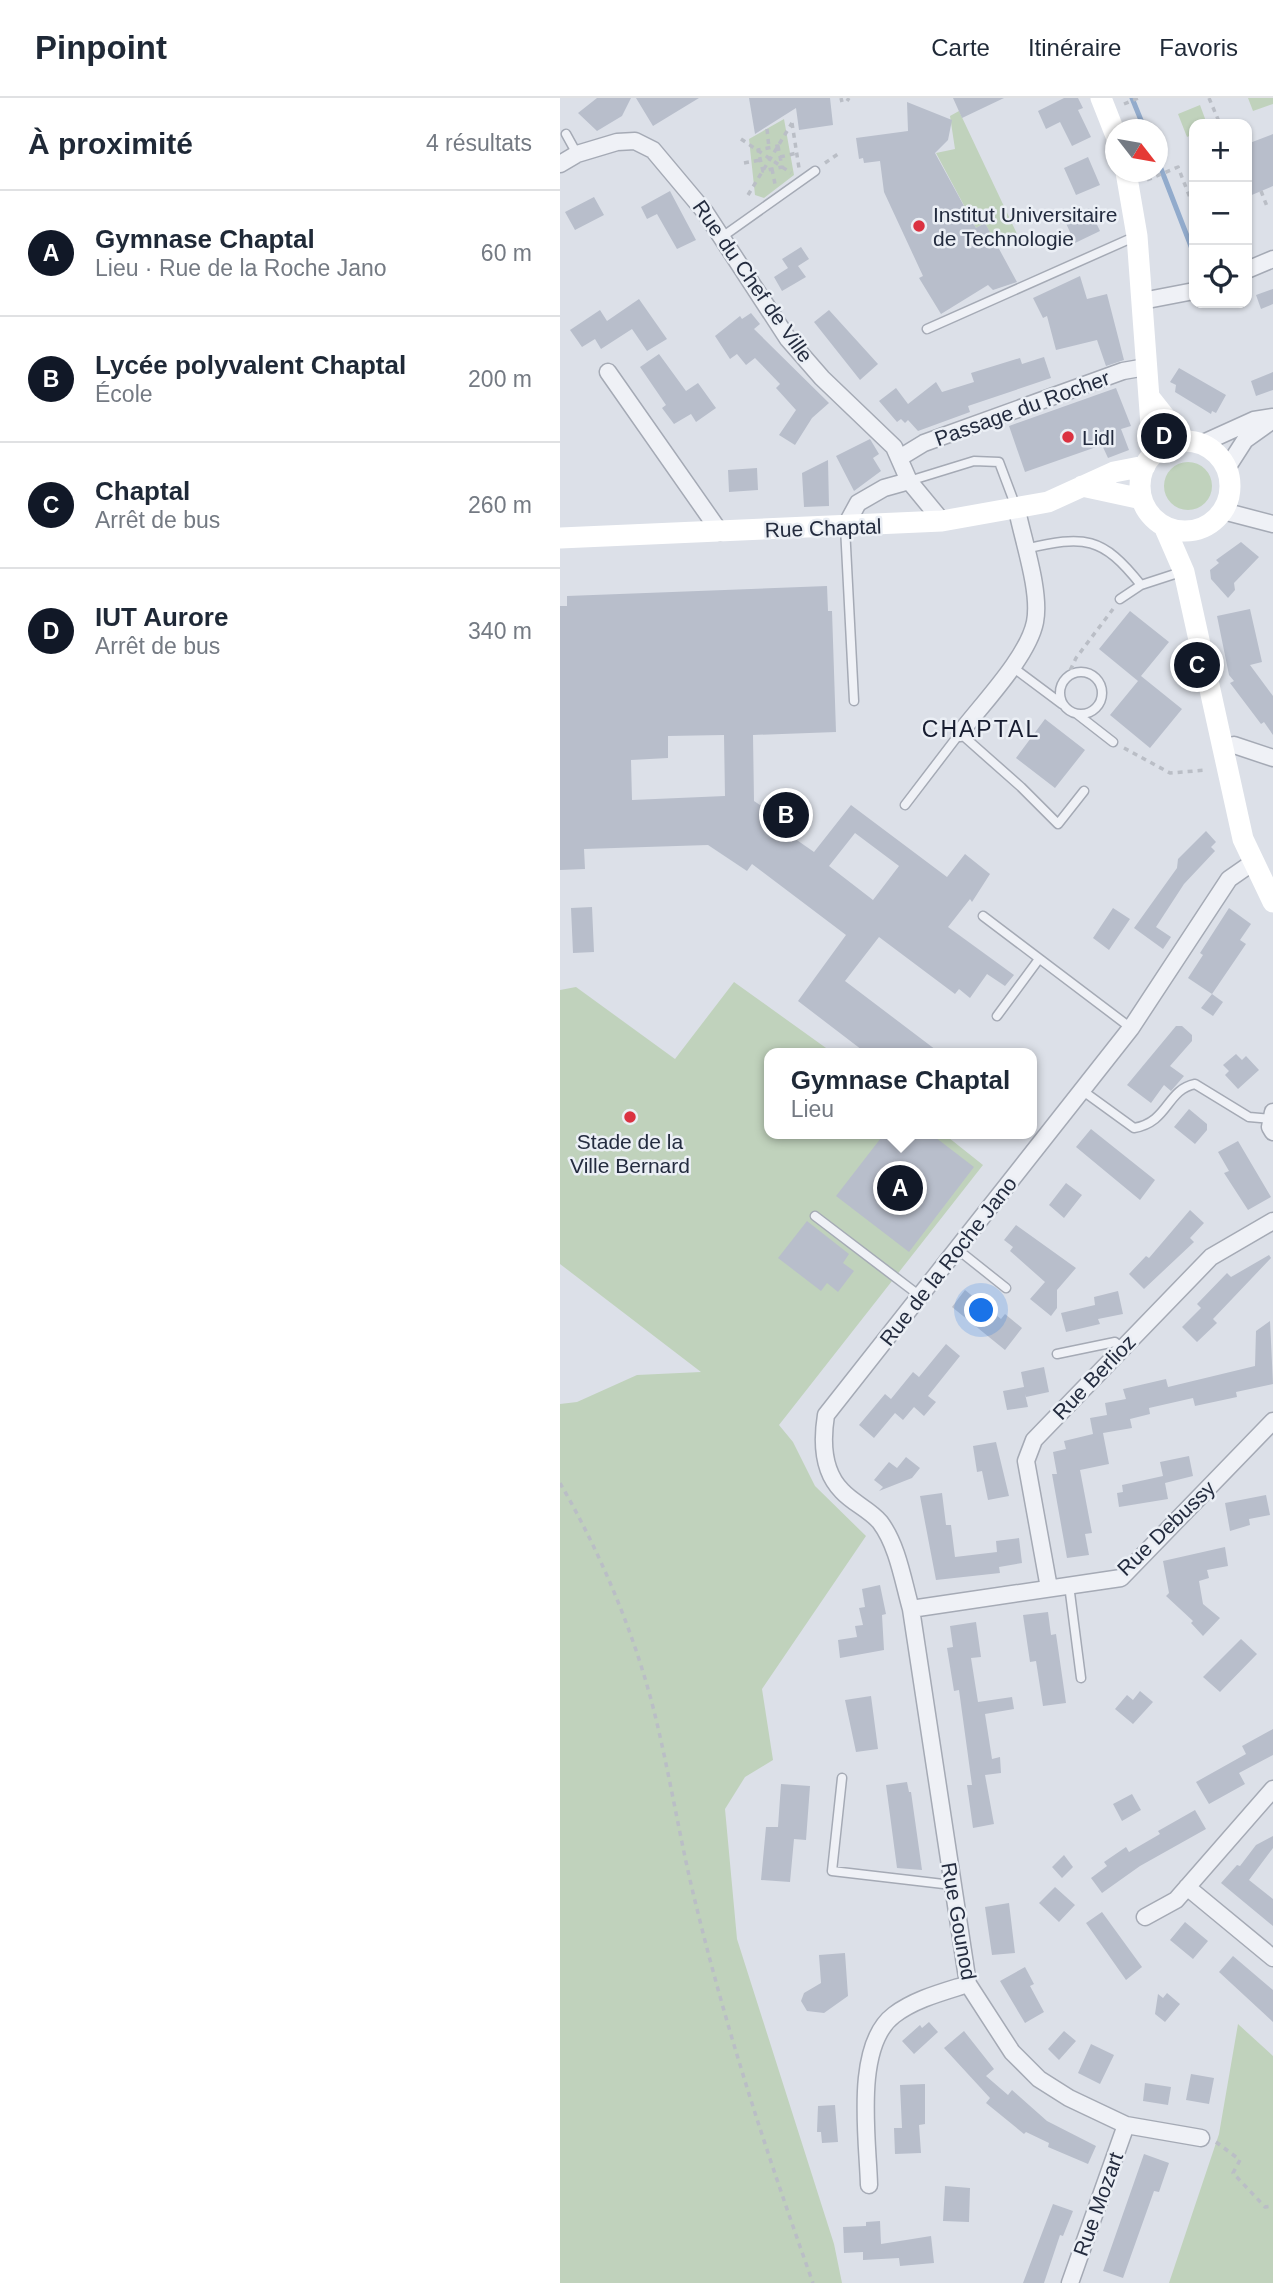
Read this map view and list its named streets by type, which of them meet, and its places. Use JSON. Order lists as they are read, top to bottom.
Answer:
{
  "streets": {
    "main road": ["Rue Chaptal"],
    "street": [
      "Rue du Chef de Ville",
      "Passage du Rocher",
      "Rue de la Roche Jano",
      "Rue Berlioz",
      "Rue Debussy",
      "Rue Gounod",
      "Rue Mozart"
    ]
  },
  "crossings": [
    ["Rue du Chef de Ville", "Passage du Rocher"],
    ["Rue du Chef de Ville", "Rue Chaptal"],
    ["Rue de la Roche Jano", "Rue Debussy"],
    ["Rue de la Roche Jano", "Rue Gounod"],
    ["Rue Berlioz", "Rue Debussy"],
    ["Rue Debussy", "Rue Gounod"],
    ["Rue Gounod", "Rue Mozart"]
  ],
  "districts": ["CHAPTAL"],
  "places": ["Institut Universitaire de Technologie", "Lidl", "Stade de la Ville Bernard"],
  "north": "bottom right",
  "page": {
    "header": "Pinpoint",
    "nav": ["Carte", "Itinéraire", "Favoris"],
    "heading": ["À proximité", "4 résultats"],
    "map_buttons": ["+", "−"],
    "list": [
      {
        "mark": "A",
        "name": "Gymnase Chaptal",
        "note": "Lieu · Rue de la Roche Jano",
        "value": "60 m"
      },
      {
        "mark": "B",
        "name": "Lycée polyvalent Chaptal",
        "note": "École",
        "value": "200 m"
      },
      {
        "mark": "C",
        "name": "Chaptal",
        "note": "Arrêt de bus",
        "value": "260 m"
      },
      {
        "mark": "D",
        "name": "IUT Aurore",
        "note": "Arrêt de bus",
        "value": "340 m"
      }
    ],
    "pins": [
      "D",
      "C",
      "B",
      "A"
    ],
    "popup": ["Gymnase Chaptal", "Lieu"]
  }
}
